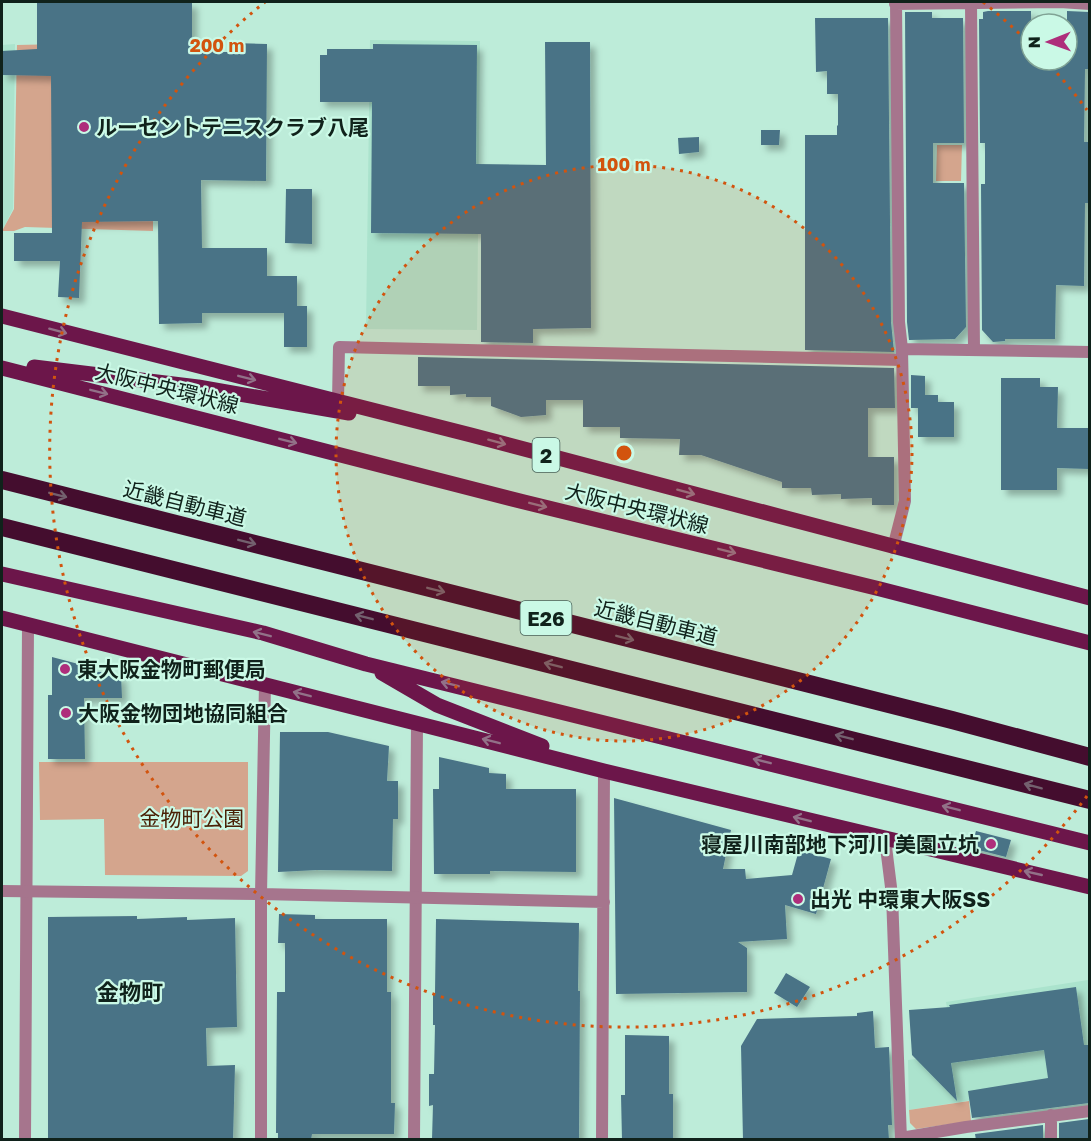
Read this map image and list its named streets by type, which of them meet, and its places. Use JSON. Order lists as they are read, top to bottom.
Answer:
{
  "streets": {
    "highway": ["近畿自動車道", "E26"],
    "main road": ["大阪中央環状線", "2"]
  },
  "districts": ["金物町"],
  "parks": ["金物町公園"],
  "places": [
    "ルーセントテニスクラブ八尾",
    "東大阪金物町郵便局",
    "大阪金物団地協同組合",
    "寝屋川南部地下河川 美園立坑",
    "出光 中環東大阪SS"
  ],
  "north": "left",
  "rings": ["200 m", "100 m"]
}
